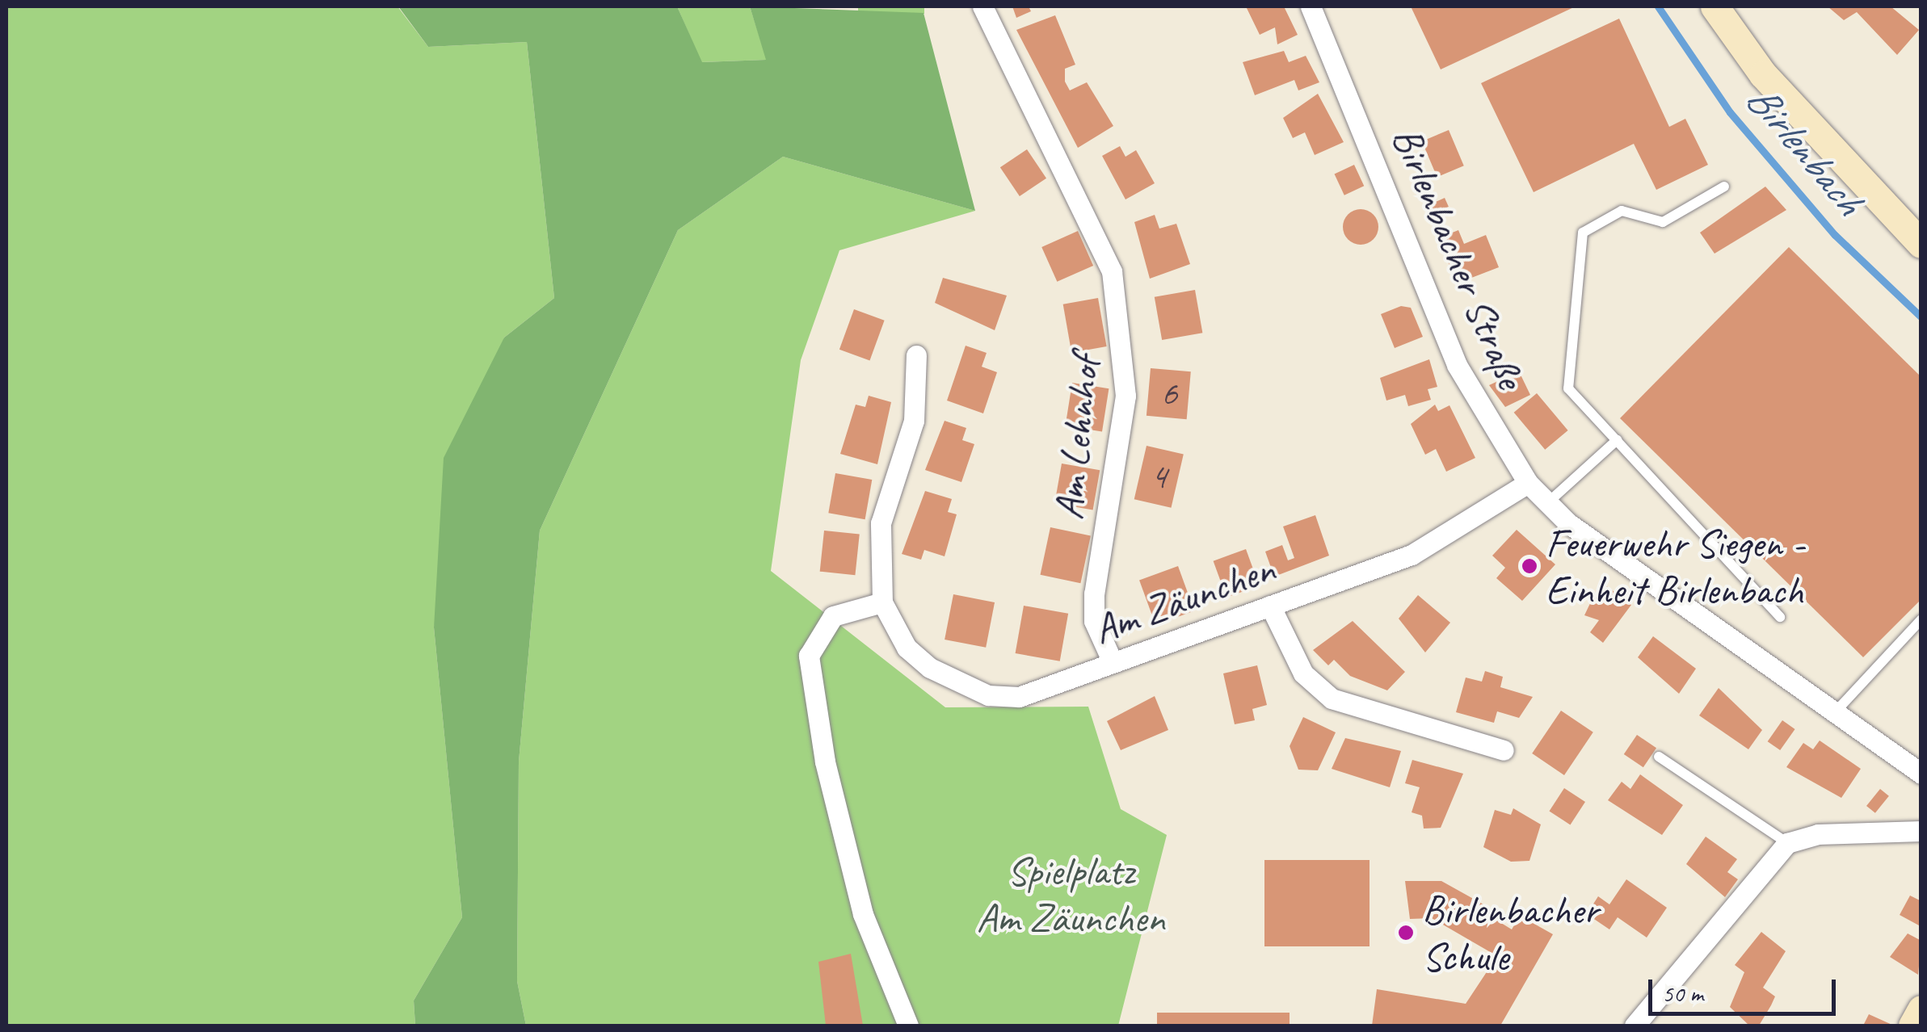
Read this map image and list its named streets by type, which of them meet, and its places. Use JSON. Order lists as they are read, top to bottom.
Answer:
{
  "streets": {
    "street": ["Birlenbacher Straße", "Am Lehnhof", "Am Zäunchen"]
  },
  "crossings": [
    ["Birlenbacher Straße", "Am Zäunchen"],
    ["Am Lehnhof", "Am Zäunchen"]
  ],
  "water": ["Birlenbach"],
  "parks": ["Spielplatz Am Zäunchen"],
  "places": ["Feuerwehr Siegen - Einheit Birlenbach", "Birlenbacher Schule"],
  "house_numbers": ["6", "4"],
  "scale_bar": "50 m"
}
